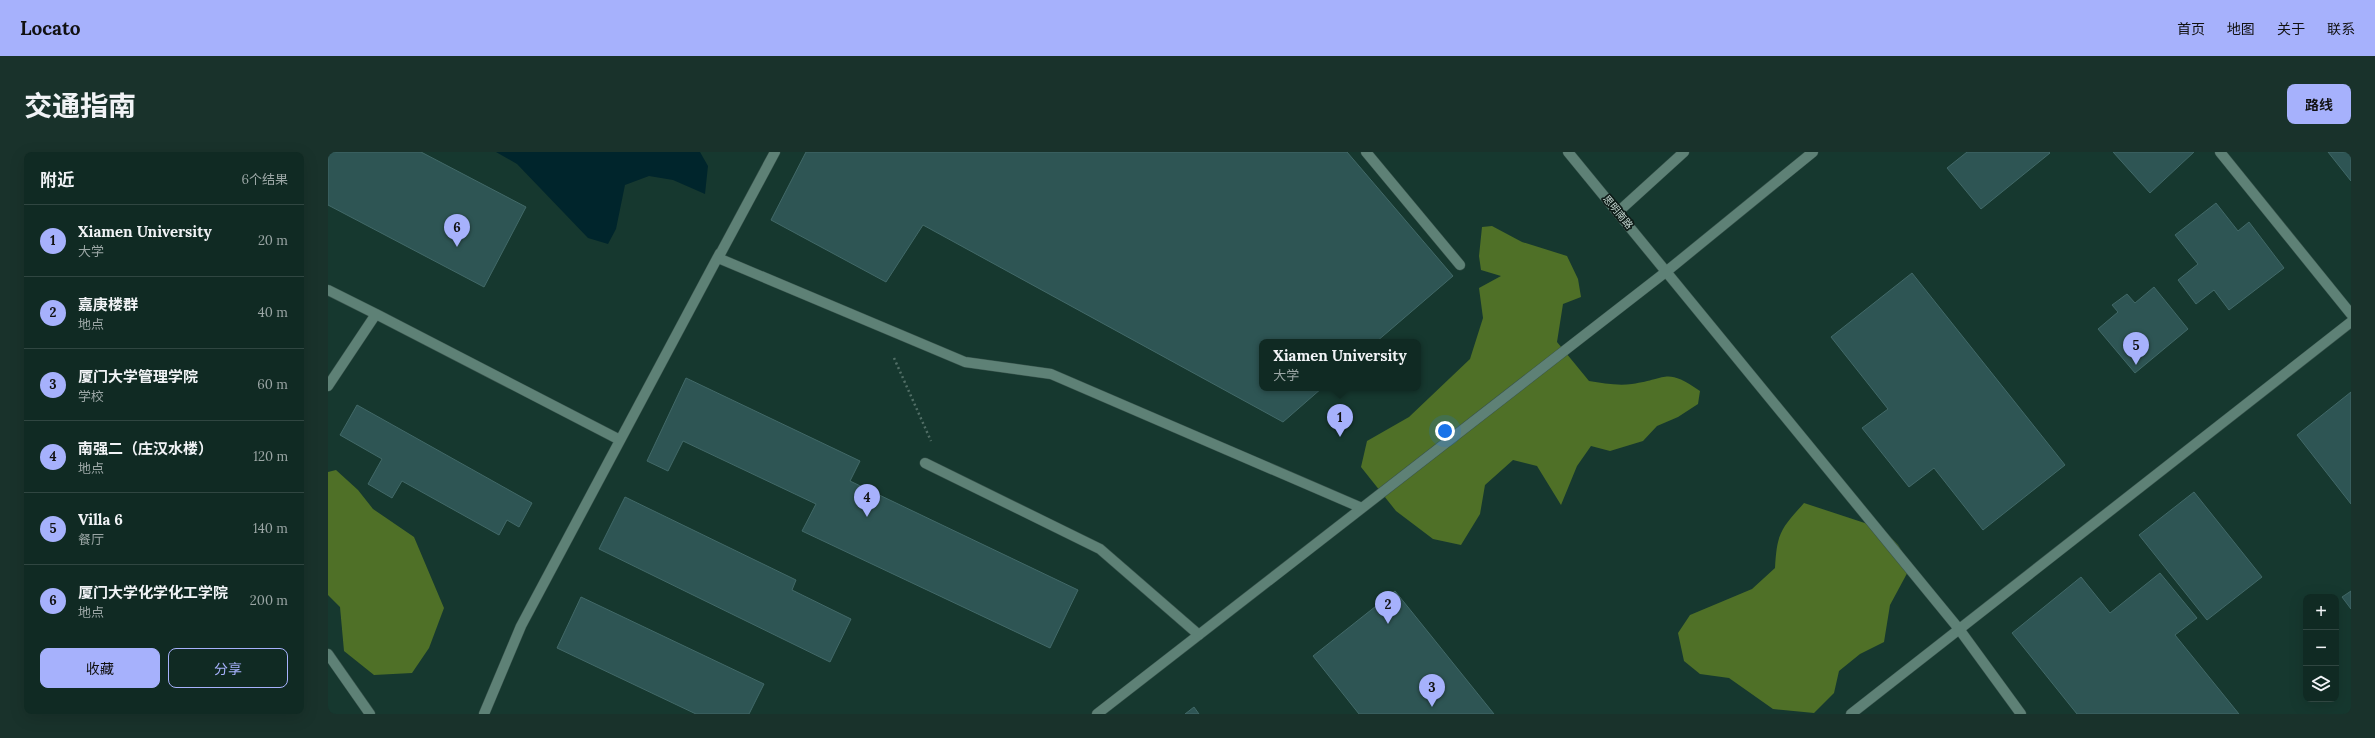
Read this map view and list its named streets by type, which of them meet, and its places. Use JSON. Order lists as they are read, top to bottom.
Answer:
{
  "streets": {
    "street": ["思明南路"]
  },
  "page": {
    "header": "Locato",
    "nav": [
      "首页",
      "地图",
      "关于",
      "联系"
    ],
    "title": "交通指南",
    "buttons": [
      "路线",
      ["收藏", "分享"]
    ],
    "heading": ["附近", "6个结果"],
    "list": [
      {
        "mark": "1",
        "name": "Xiamen University",
        "note": "大学",
        "value": "20 m"
      },
      {
        "mark": "2",
        "name": "嘉庚楼群",
        "note": "地点",
        "value": "40 m"
      },
      {
        "mark": "3",
        "name": "厦门大学管理学院",
        "note": "学校",
        "value": "60 m"
      },
      {
        "mark": "4",
        "name": "南强二（庄汉水楼）",
        "note": "地点",
        "value": "120 m"
      },
      {
        "mark": "5",
        "name": "Villa 6",
        "note": "餐厅",
        "value": "140 m"
      },
      {
        "mark": "6",
        "name": "厦门大学化学化工学院",
        "note": "地点",
        "value": "200 m"
      }
    ],
    "pins": [
      "6",
      "5",
      "1",
      "4",
      "2",
      "3"
    ],
    "popup": ["Xiamen University", "大学"],
    "map_buttons": ["+", "−"]
  }
}
